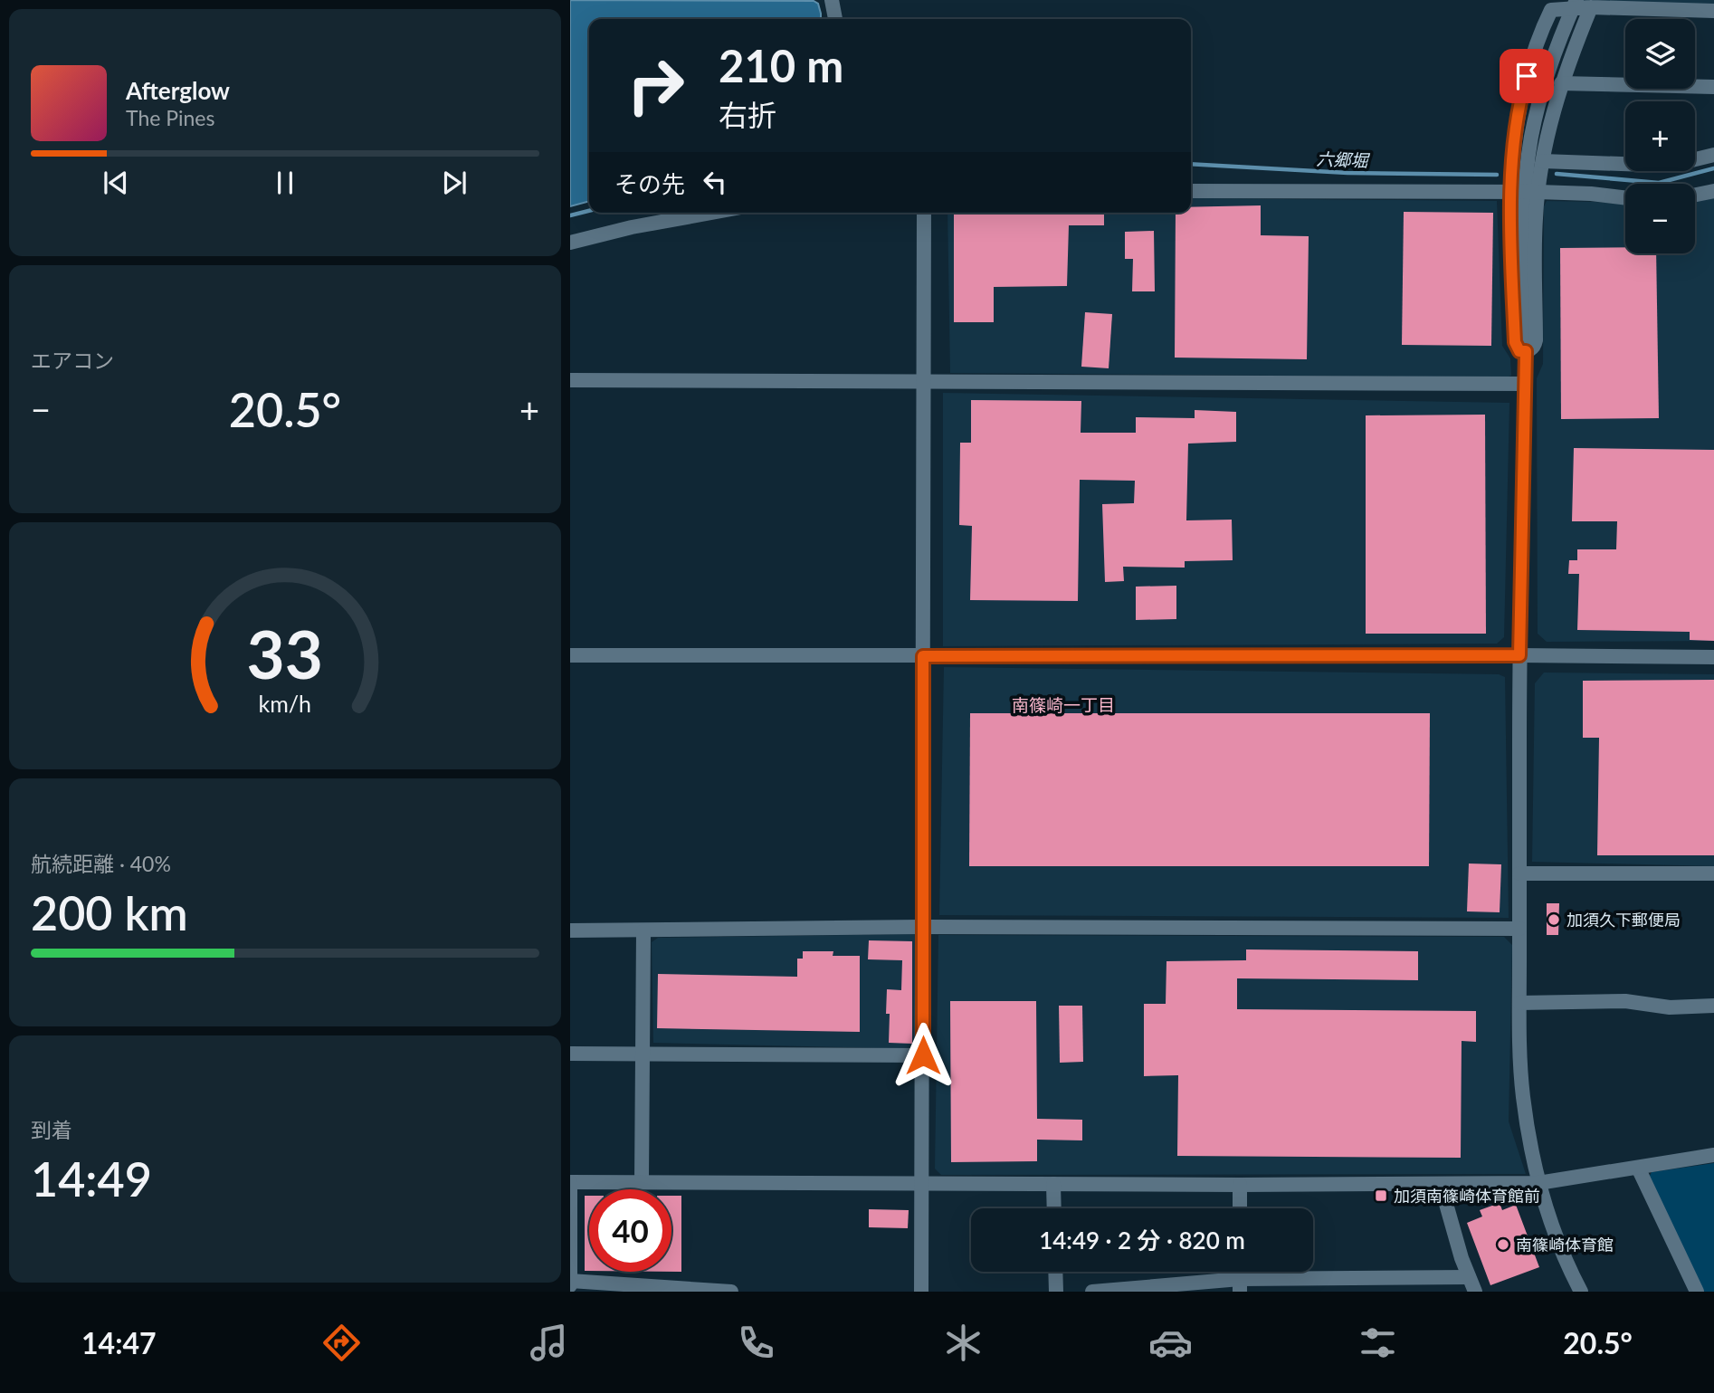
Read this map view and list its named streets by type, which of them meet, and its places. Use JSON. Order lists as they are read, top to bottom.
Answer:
{
  "districts": ["南篠崎一丁目"],
  "water": ["六郷堀"],
  "places": {
    "other": ["加須久下郵便局", "南篠崎体育館"],
    "transit": ["加須南篠崎体育館前"]
  },
  "page": {
    "map_buttons": ["+", "−"],
    "turn": ["210 m", "右折"],
    "song": ["Afterglow", "The Pines"],
    "then": "その先",
    "tile": [
      "エアコン",
      ["航続距離 · 40%", "200 km"],
      ["到着", "14:49"]
    ],
    "heat": ["−", "20.5°", "+"],
    "limit": "40",
    "trip": "14:49 · 2 分 · 820 m",
    "tabs": ["14:47", "20.5°"],
    "gauge": ["33", "km/h"]
  }
}
